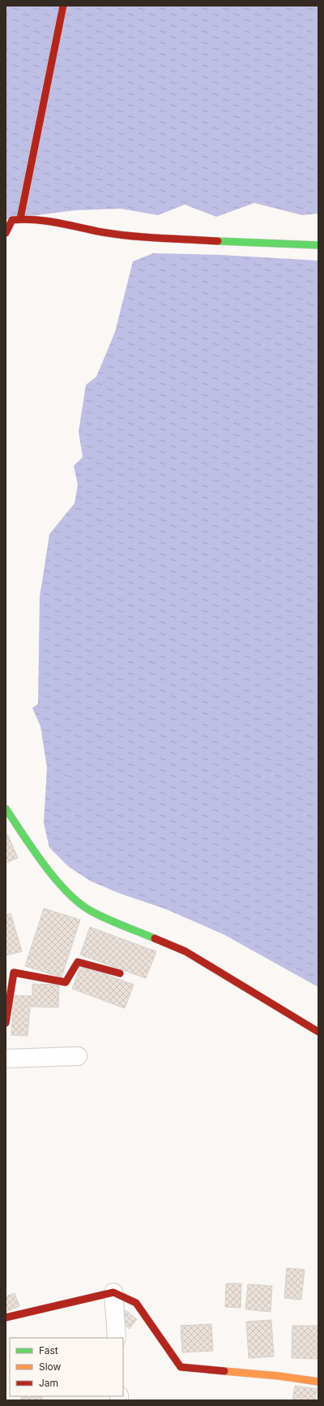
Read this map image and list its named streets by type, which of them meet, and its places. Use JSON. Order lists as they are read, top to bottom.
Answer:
{
  "legend": ["Fast", "Slow", "Jam"]
}
